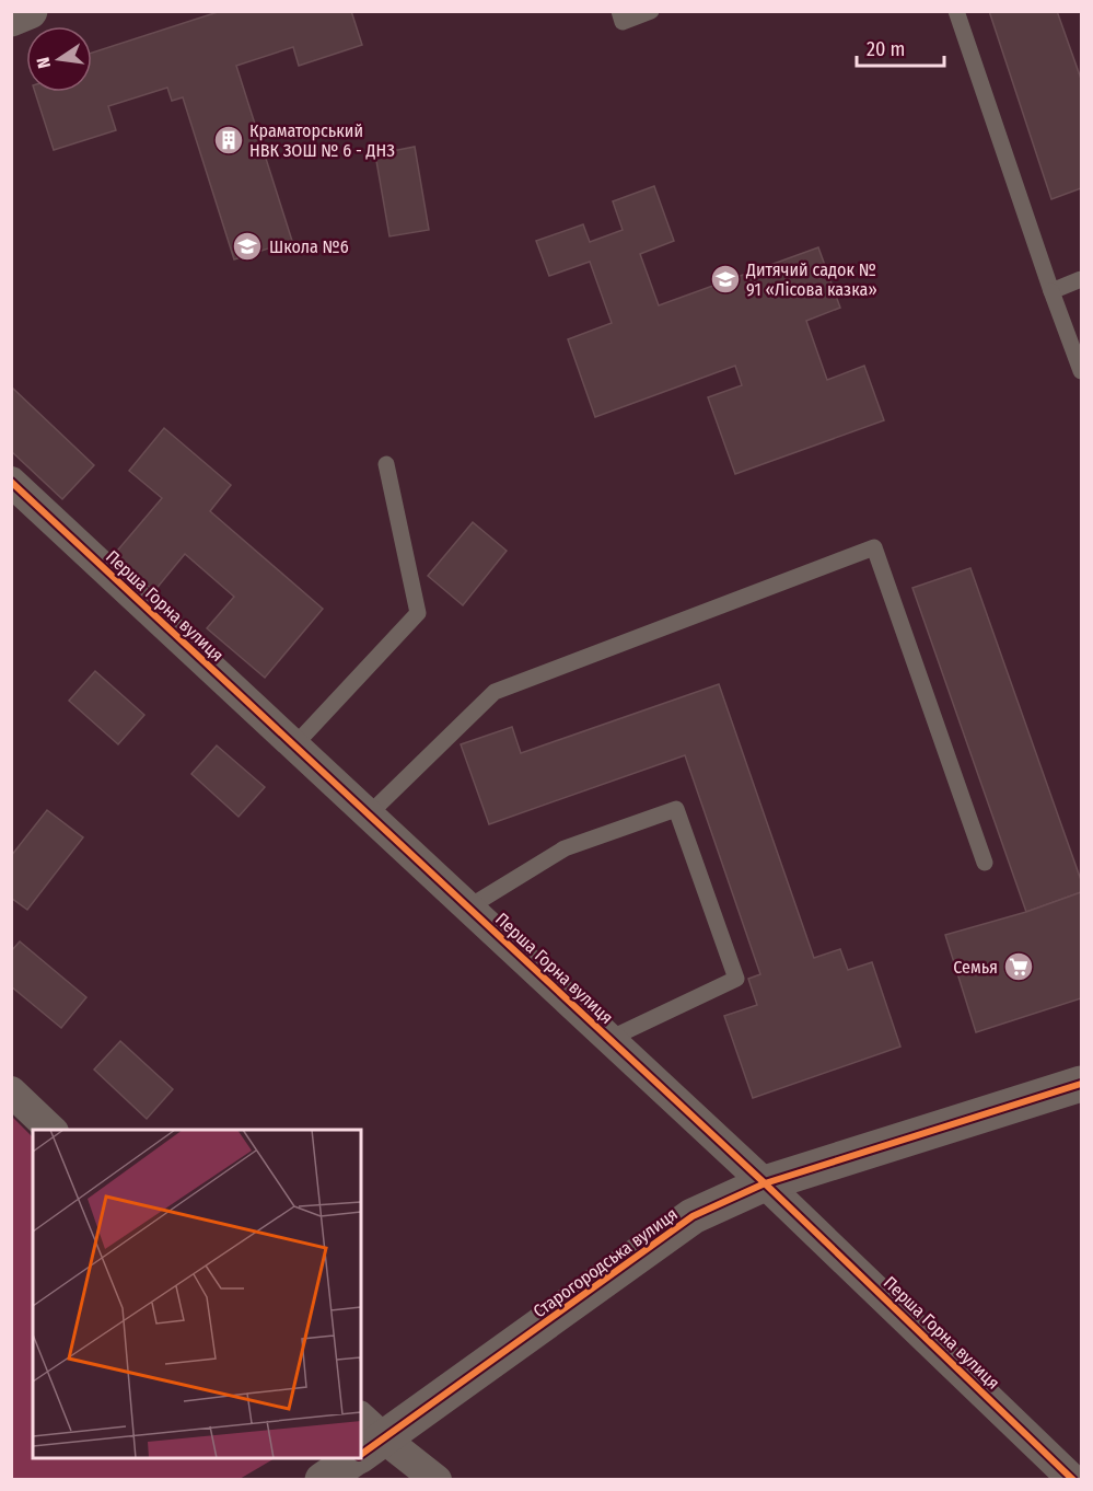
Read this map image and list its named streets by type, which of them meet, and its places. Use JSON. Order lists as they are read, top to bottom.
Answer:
{
  "streets": {
    "street": ["Перша Горна вулиця", "Старогородська вулиця"]
  },
  "crossings": [
    ["Перша Горна вулиця", "Старогородська вулиця"]
  ],
  "places": {
    "building": ["Краматорський НВК ЗОШ № 6 - ДНЗ"],
    "school or university": ["Школа №6", "Дитячий садок № 91 «Лісова казка»"],
    "supermarket": ["Семья"]
  },
  "scale_bar": "20 m",
  "north": "left"
}
